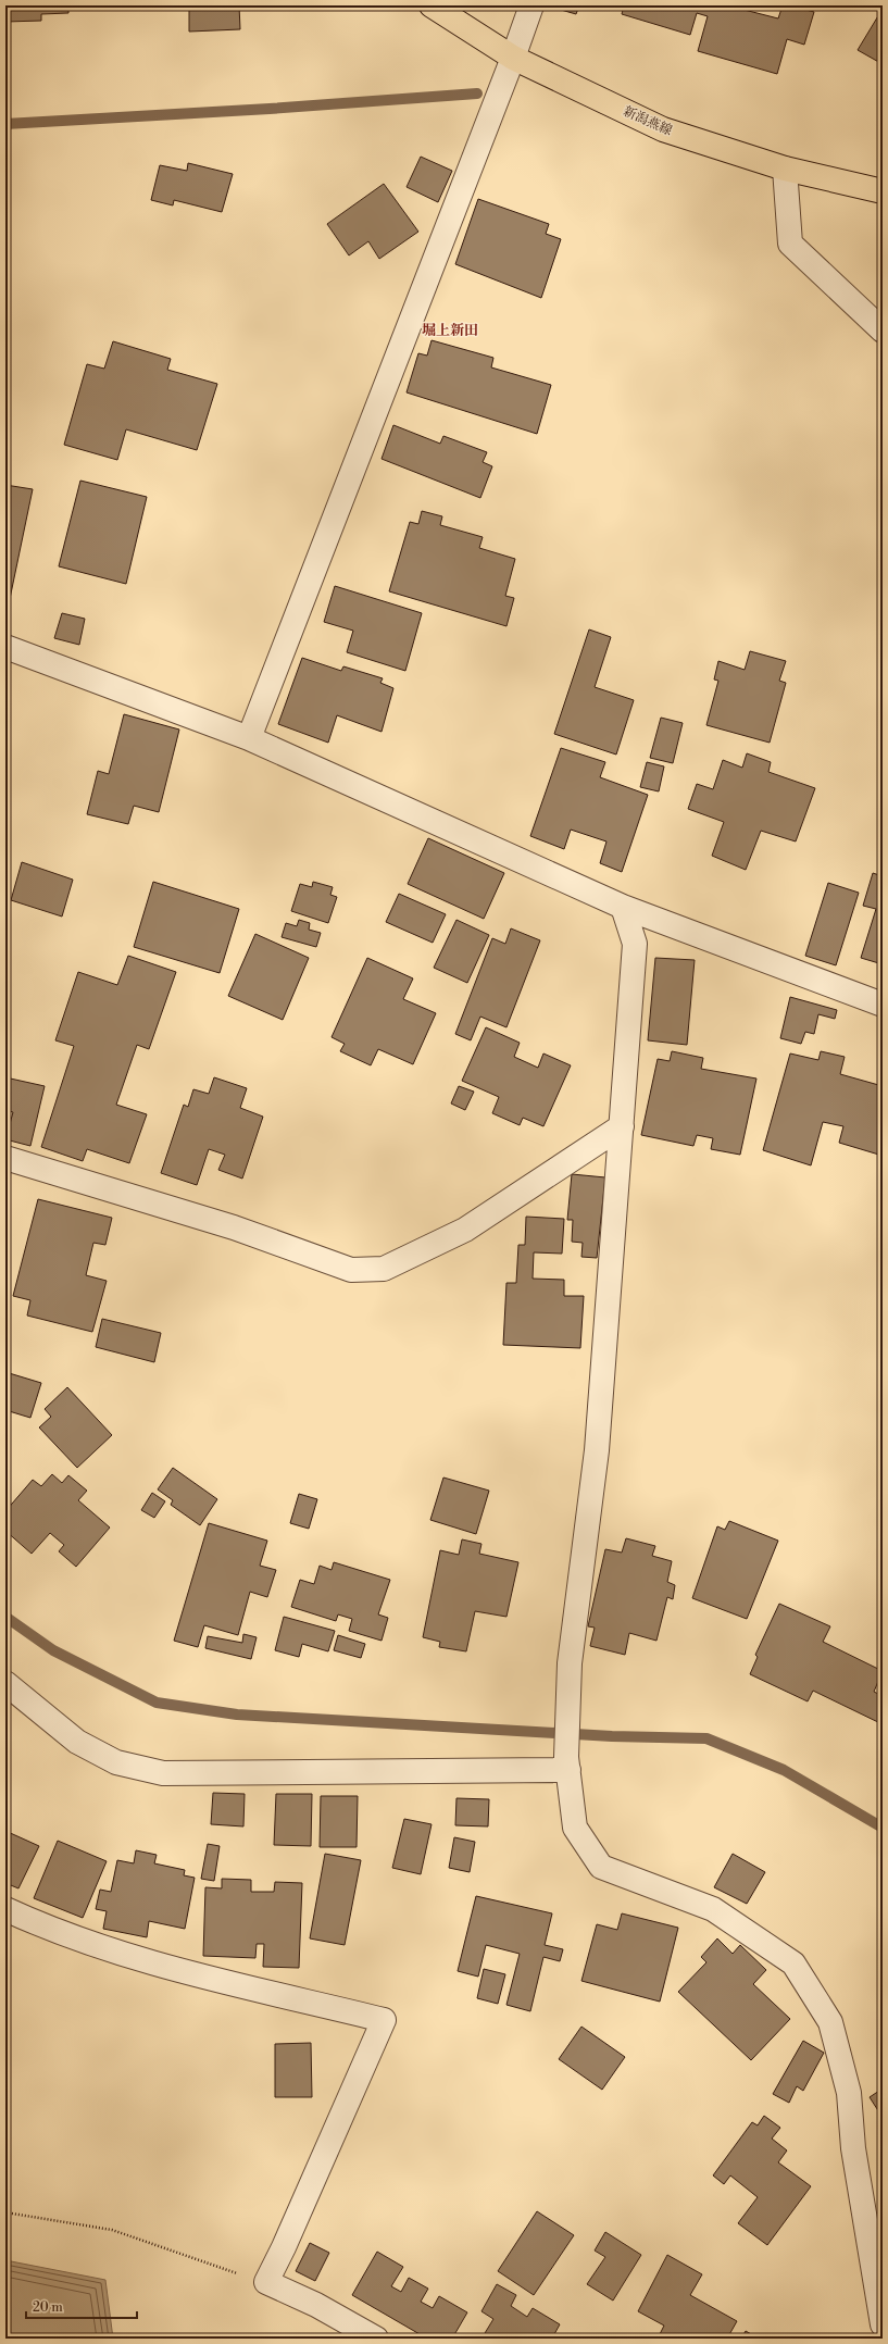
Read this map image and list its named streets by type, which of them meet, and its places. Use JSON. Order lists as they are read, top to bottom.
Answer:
{
  "streets": {
    "main road": ["新潟燕線"]
  },
  "districts": ["堀上新田"],
  "scale_bar": "20 m"
}
